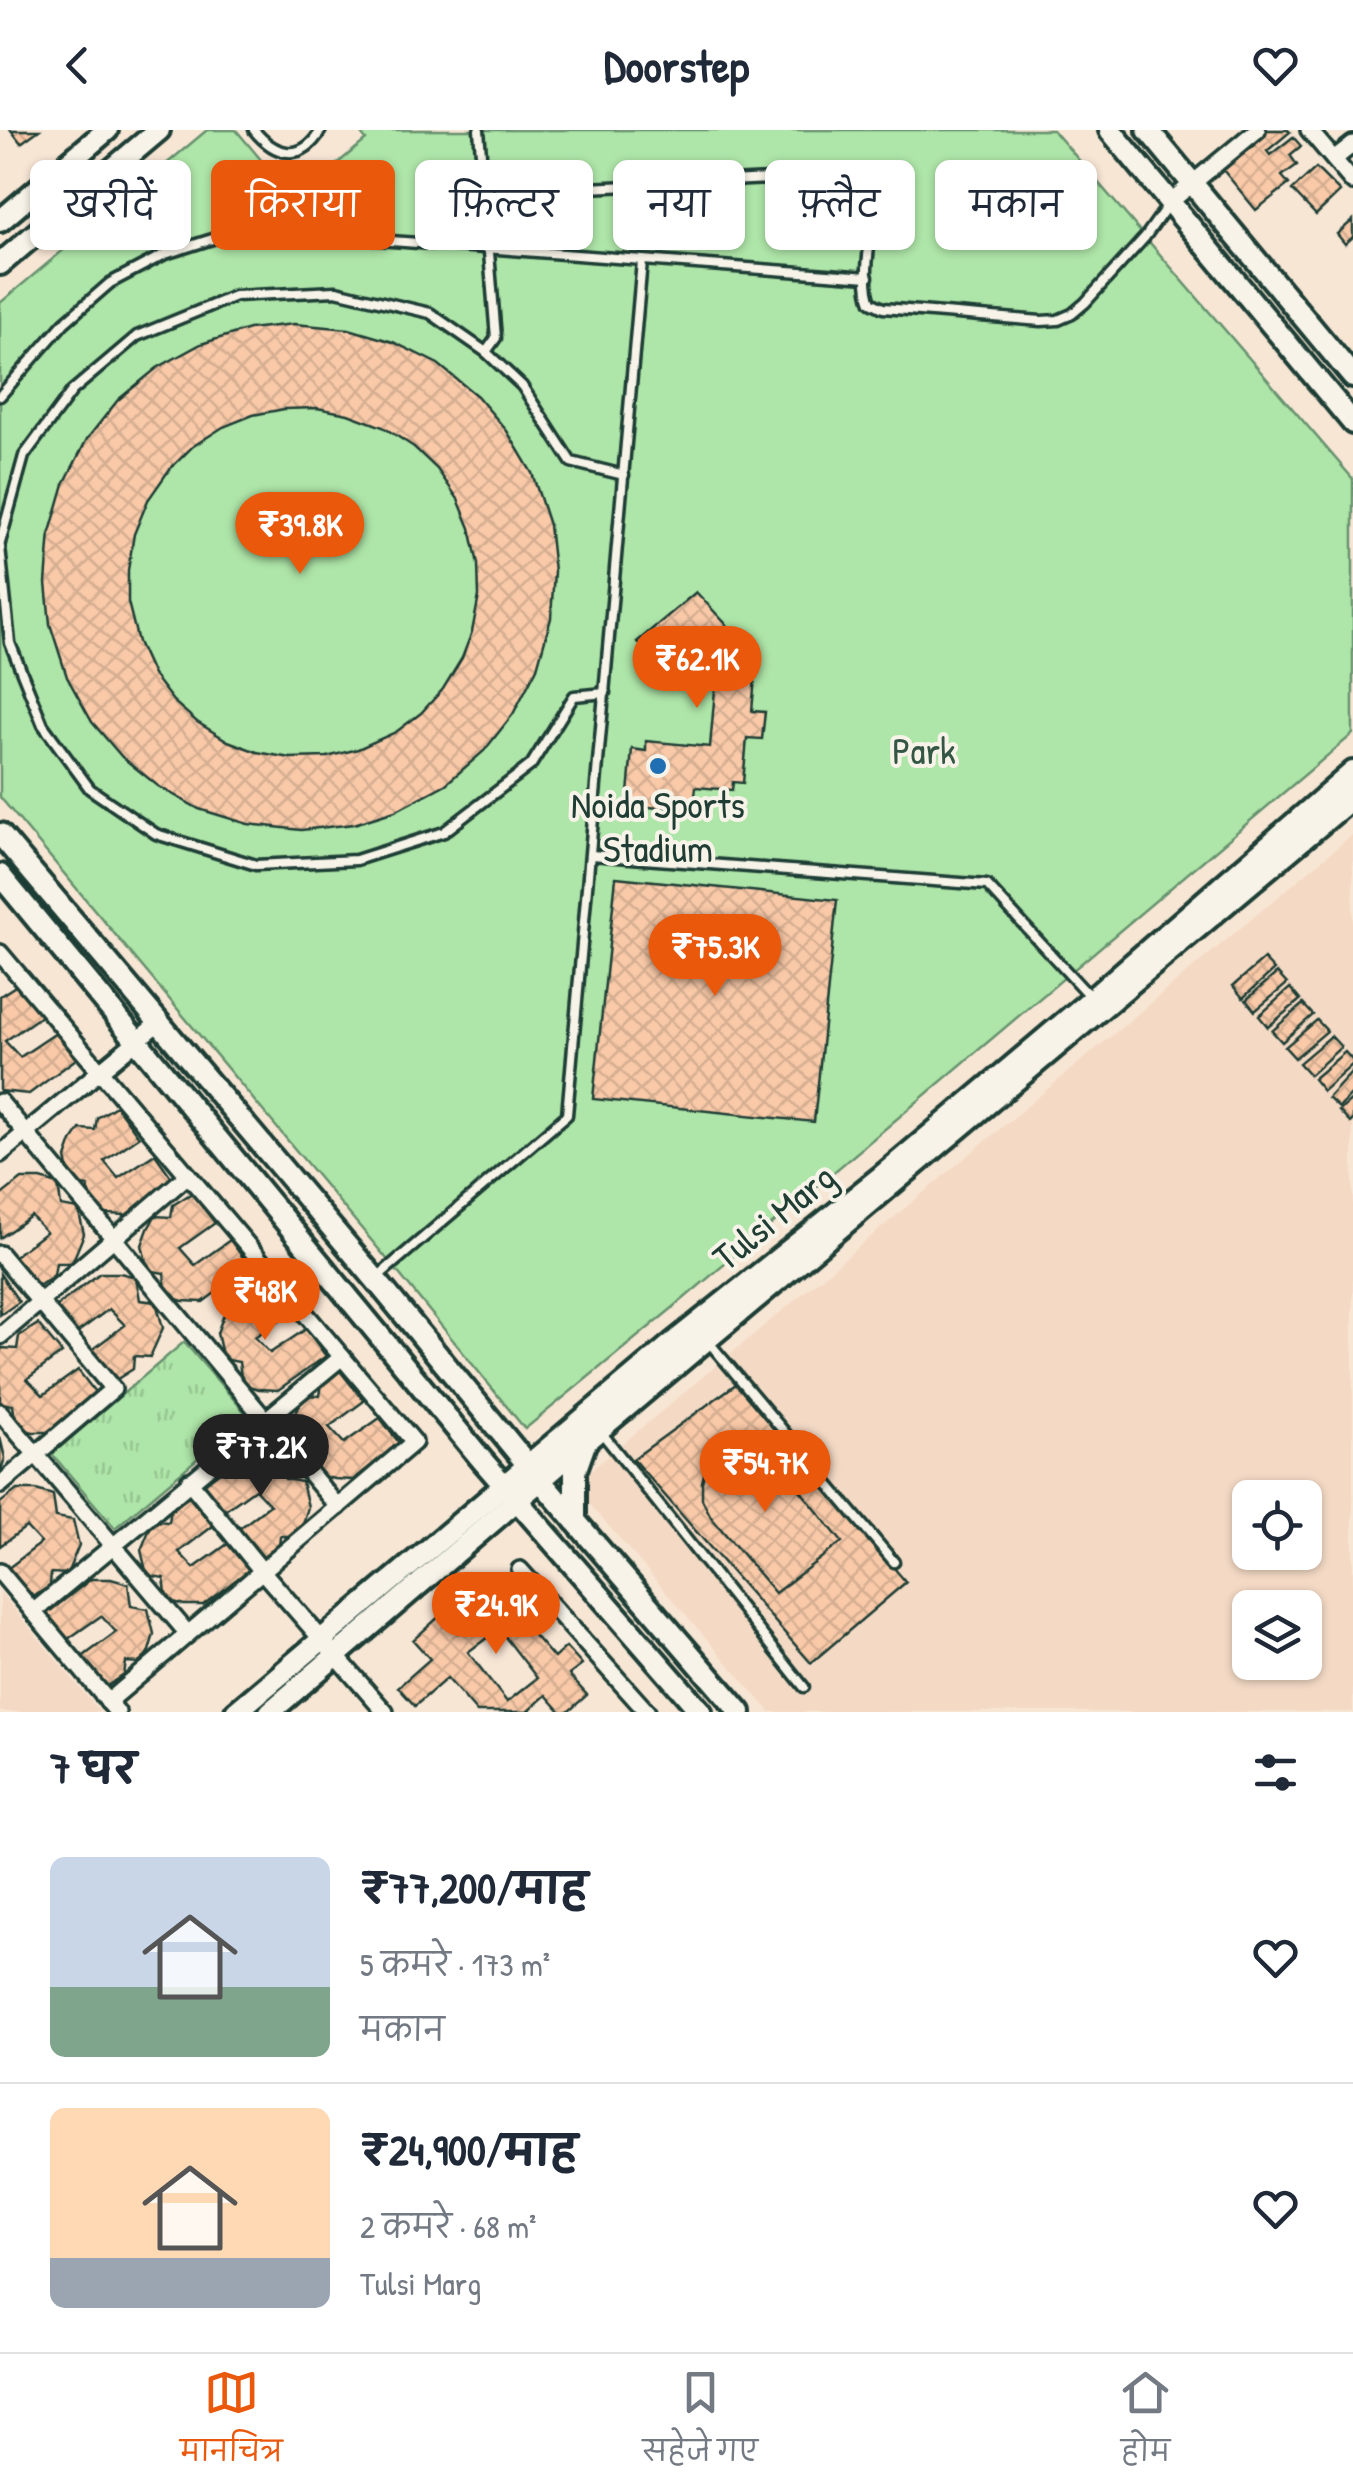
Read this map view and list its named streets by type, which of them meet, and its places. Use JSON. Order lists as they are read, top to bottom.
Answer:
{
  "streets": {
    "street": ["Tulsi Marg"]
  },
  "parks": ["Park"],
  "places": ["Noida Sports Stadium"],
  "page": {
    "header": "Doorstep",
    "chip": [
      "खरीदें",
      "किराया",
      "फ़िल्टर",
      "नया",
      "फ़्लैट",
      "मकान"
    ],
    "price": [
      "₹39.8K",
      "₹62.1K",
      "₹75.3K",
      "₹48K",
      "₹77.2K",
      "₹54.7K",
      "₹24.9K"
    ],
    "heading": "7 घर",
    "list": [
      {
        "name": "₹77,200/माह",
        "note": "5 कमरे · 173 m² · मकान"
      },
      {
        "name": "₹24,900/माह",
        "note": "2 कमरे · 68 m² · Tulsi Marg"
      }
    ],
    "tabs": ["मानचित्र", "सहेजे गए", "होम"]
  }
}
